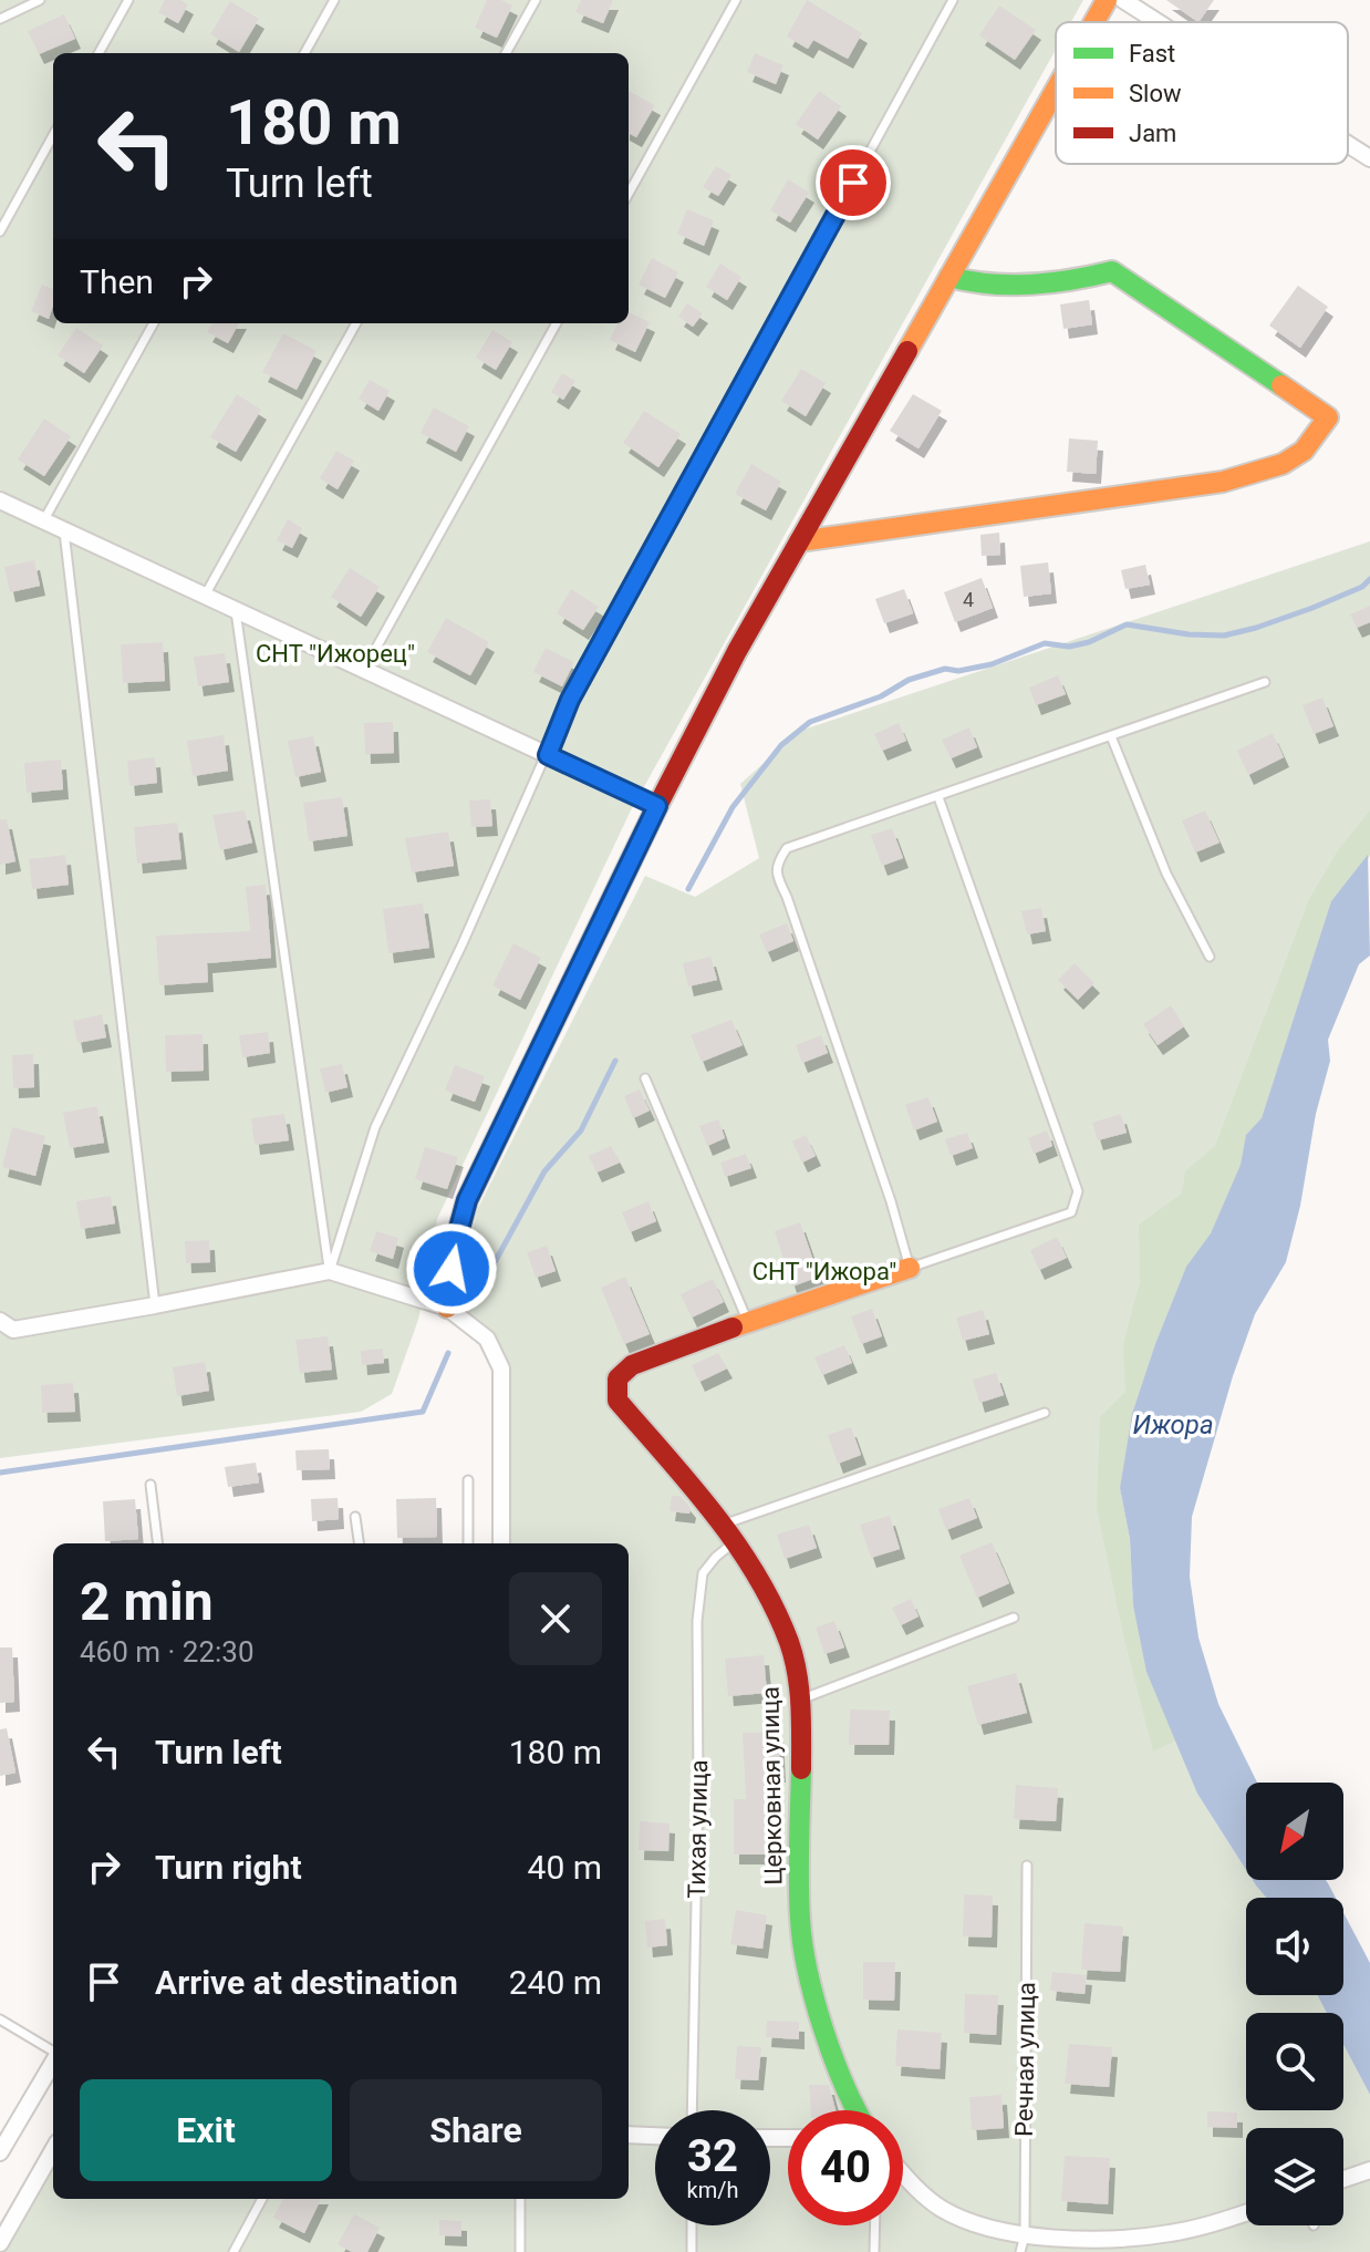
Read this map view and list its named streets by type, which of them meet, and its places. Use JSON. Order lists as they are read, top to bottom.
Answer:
{
  "streets": {
    "street": ["Церковная улица"],
    "lane": ["Тихая улица", "Речная улица"]
  },
  "crossings": [
    ["Церковная улица", "Тихая улица"]
  ],
  "water": ["Ижора"],
  "parks": ["СНТ \"Ижорец\"", "СНТ \"Ижора\""],
  "house_numbers": ["4"],
  "legend": ["Fast", "Slow", "Jam"],
  "north": "bottom left",
  "page": {
    "turn": ["180 m", "Turn left"],
    "then": "Then",
    "heading": ["2 min", "460 m · 22:30"],
    "list": [
      {
        "name": "Turn left",
        "value": "180 m"
      },
      {
        "name": "Turn right",
        "value": "40 m"
      },
      {
        "name": "Arrive at destination",
        "value": "240 m"
      }
    ],
    "buttons": ["Exit", "Share"],
    "speed": "32 km/h",
    "limit": "40"
  }
}
